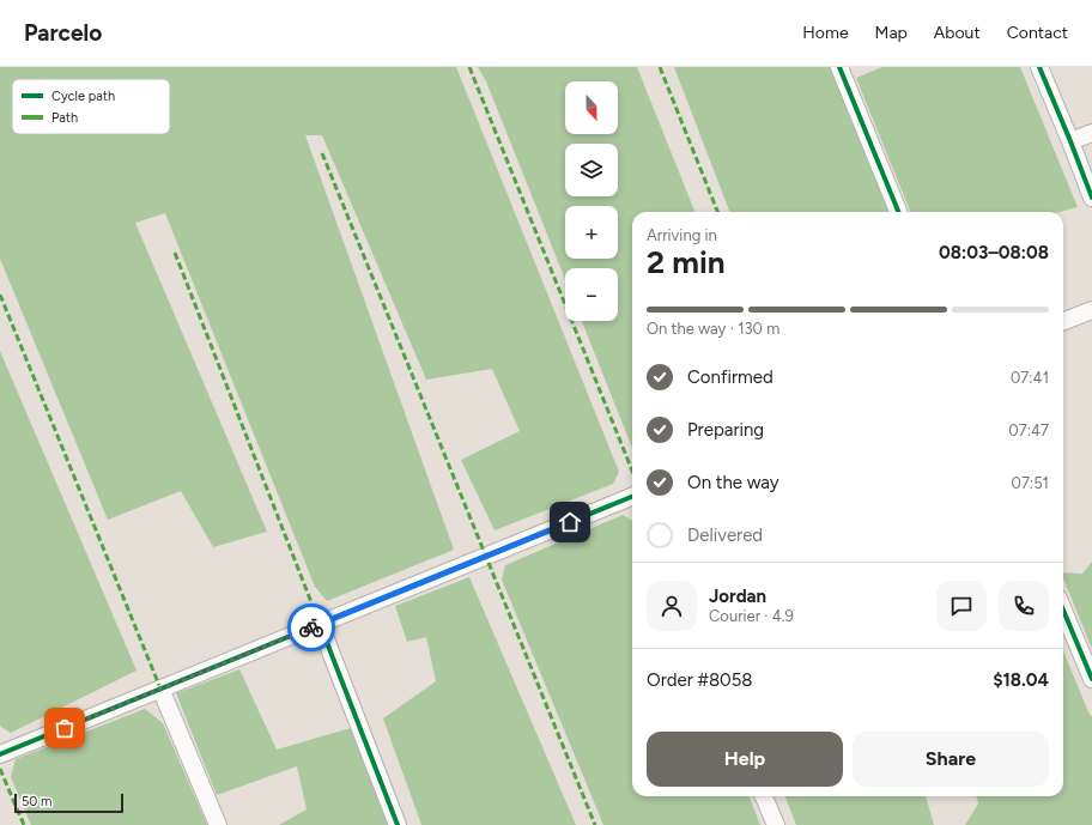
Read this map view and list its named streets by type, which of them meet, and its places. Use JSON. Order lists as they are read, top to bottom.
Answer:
{
  "legend": ["Cycle path", "Path"],
  "scale_bar": "50 m",
  "north": "bottom",
  "page": {
    "header": "Parcelo",
    "nav": [
      "Home",
      "Map",
      "About",
      "Contact"
    ],
    "map_buttons": ["+", "−"],
    "heading": ["2 min", "Arriving in", "08:03–08:08"],
    "panel": [
      "Jordan",
      "Courier · 4.9",
      "Order #8058",
      "$18.04"
    ],
    "bar": "On the way · 130 m",
    "list": [
      ["Confirmed", "07:41"],
      ["Preparing", "07:47"],
      ["On the way", "07:51"],
      "Delivered"
    ],
    "buttons": ["Help", "Share"],
    "scale": "50 m"
  }
}
